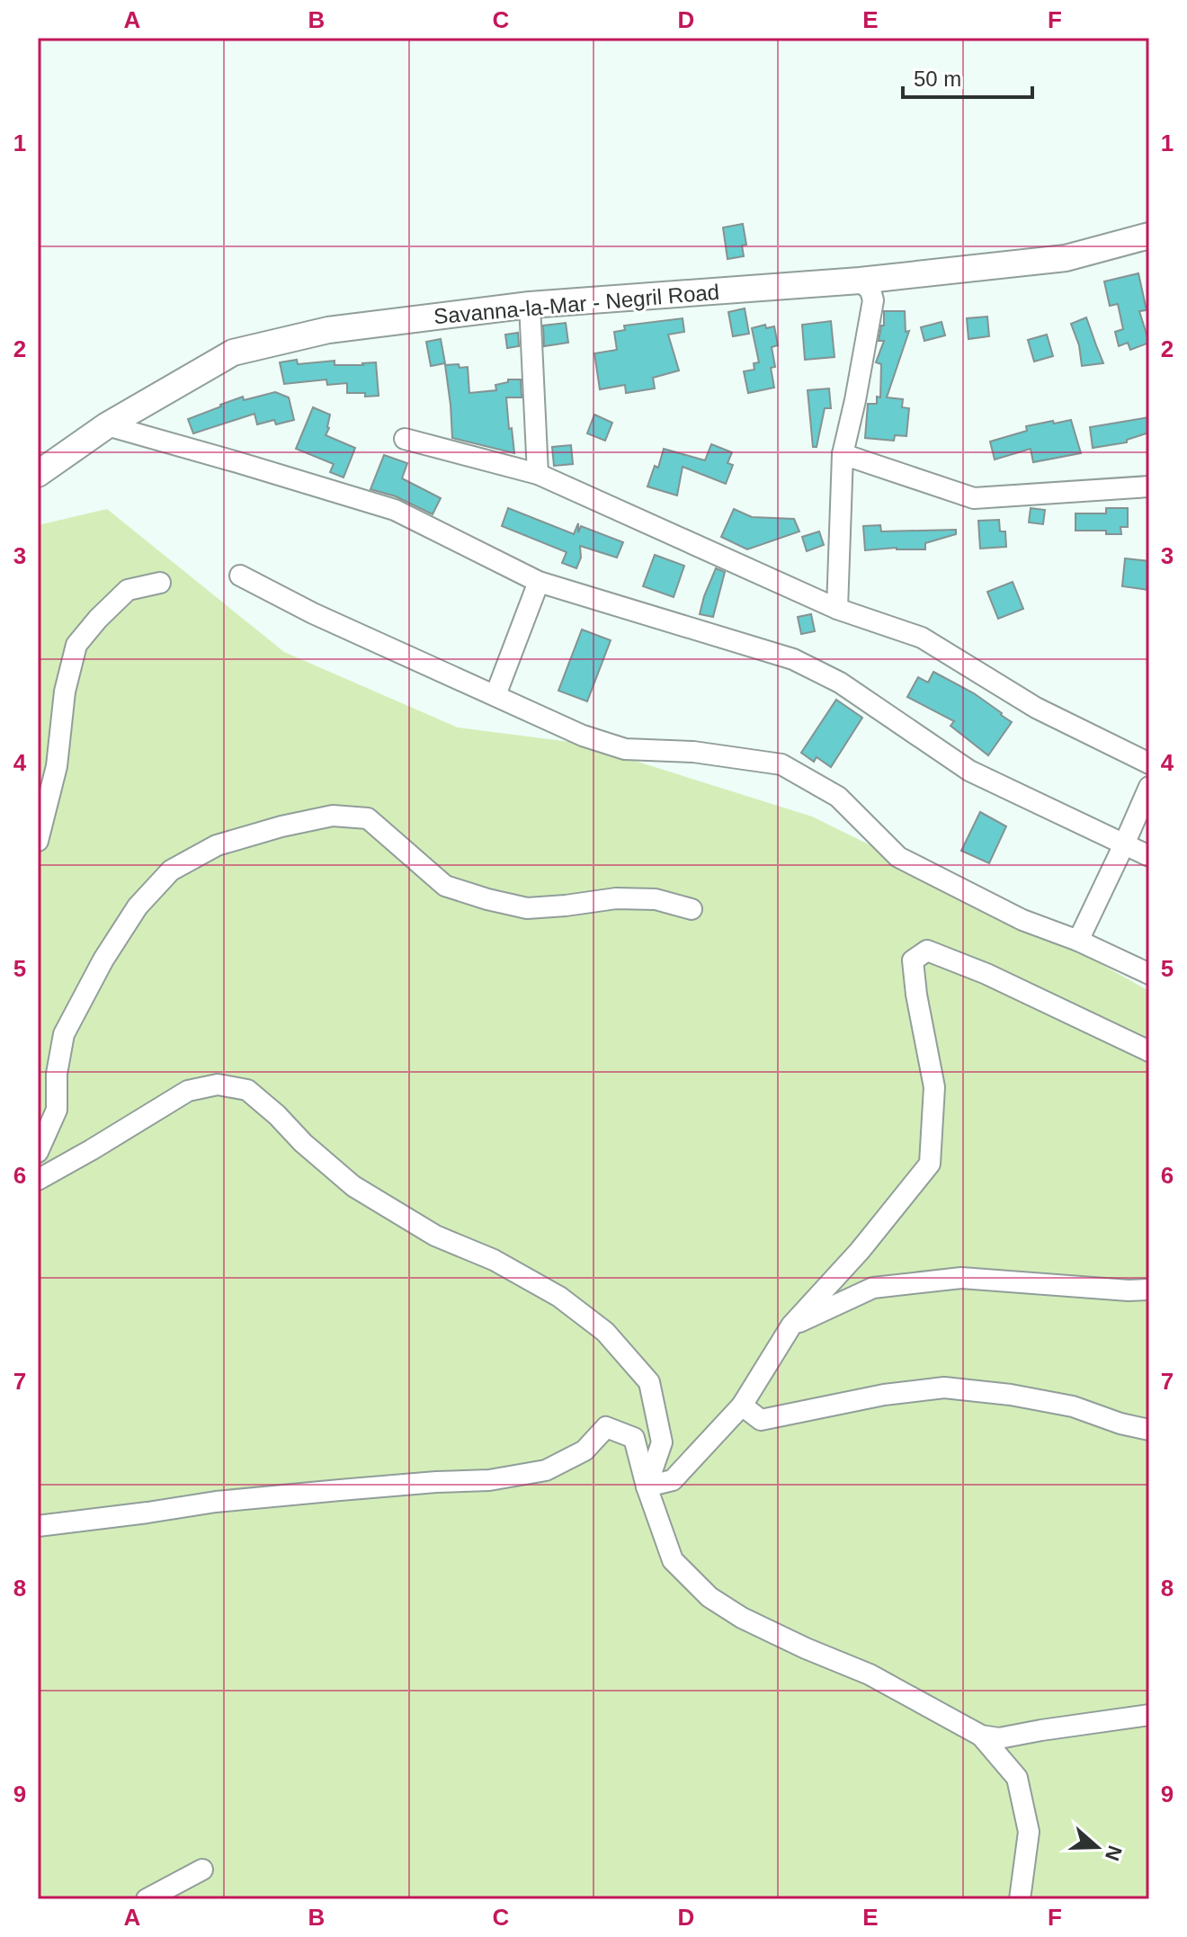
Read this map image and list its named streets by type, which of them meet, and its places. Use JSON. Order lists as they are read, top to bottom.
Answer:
{
  "streets": {
    "main road": ["Savanna-la-Mar - Negril Road"]
  },
  "scale_bar": "50 m",
  "north": "right",
  "grid": {
    "columns": [
      "A",
      "B",
      "C",
      "D",
      "E",
      "F"
    ],
    "rows": [
      "1",
      "2",
      "3",
      "4",
      "5",
      "6",
      "7",
      "8",
      "9"
    ]
  }
}
